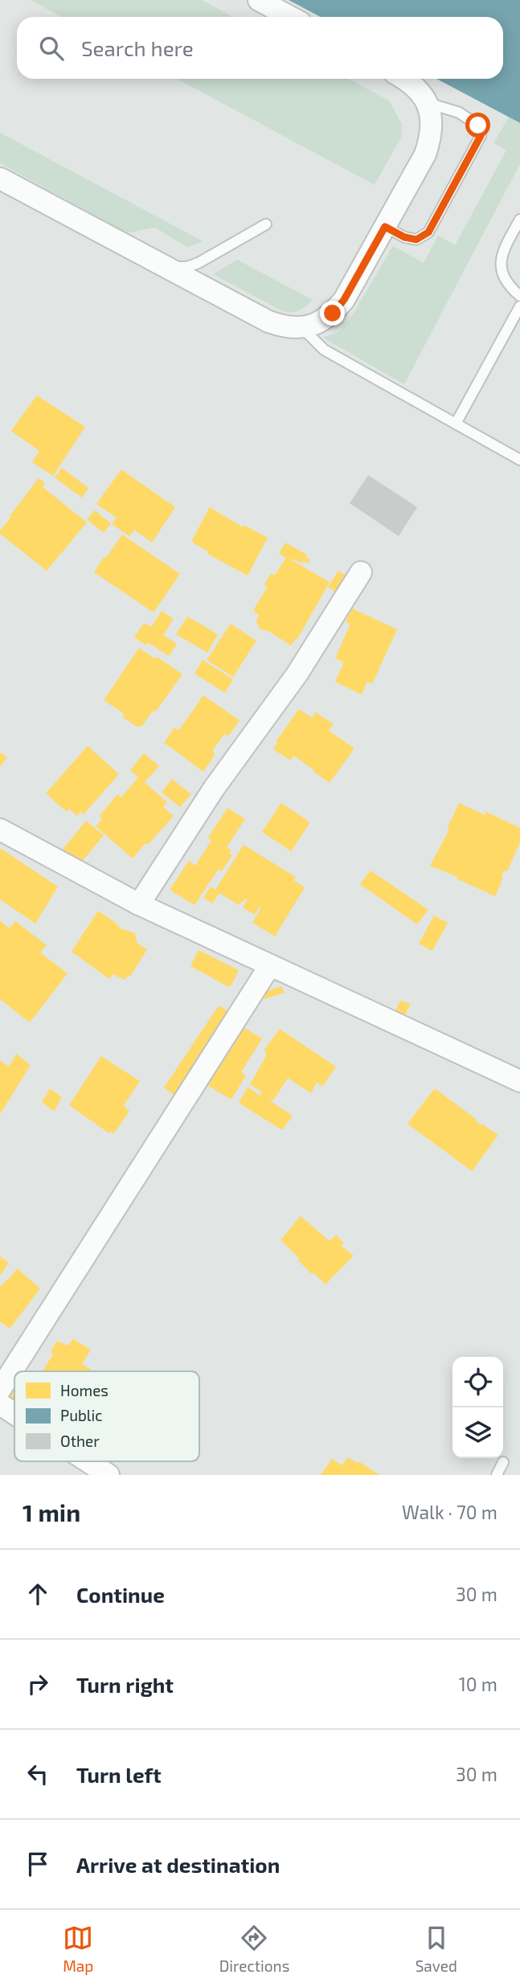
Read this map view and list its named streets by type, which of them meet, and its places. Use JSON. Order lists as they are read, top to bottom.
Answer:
{
  "legend": ["Homes", "Public", "Other"],
  "page": {
    "search": "Search here",
    "heading": ["1 min", "Walk · 70 m"],
    "list": [
      ["Continue", "30 m"],
      ["Turn right", "10 m"],
      ["Turn left", "30 m"],
      "Arrive at destination"
    ],
    "nav": ["Map", "Directions", "Saved"]
  }
}
